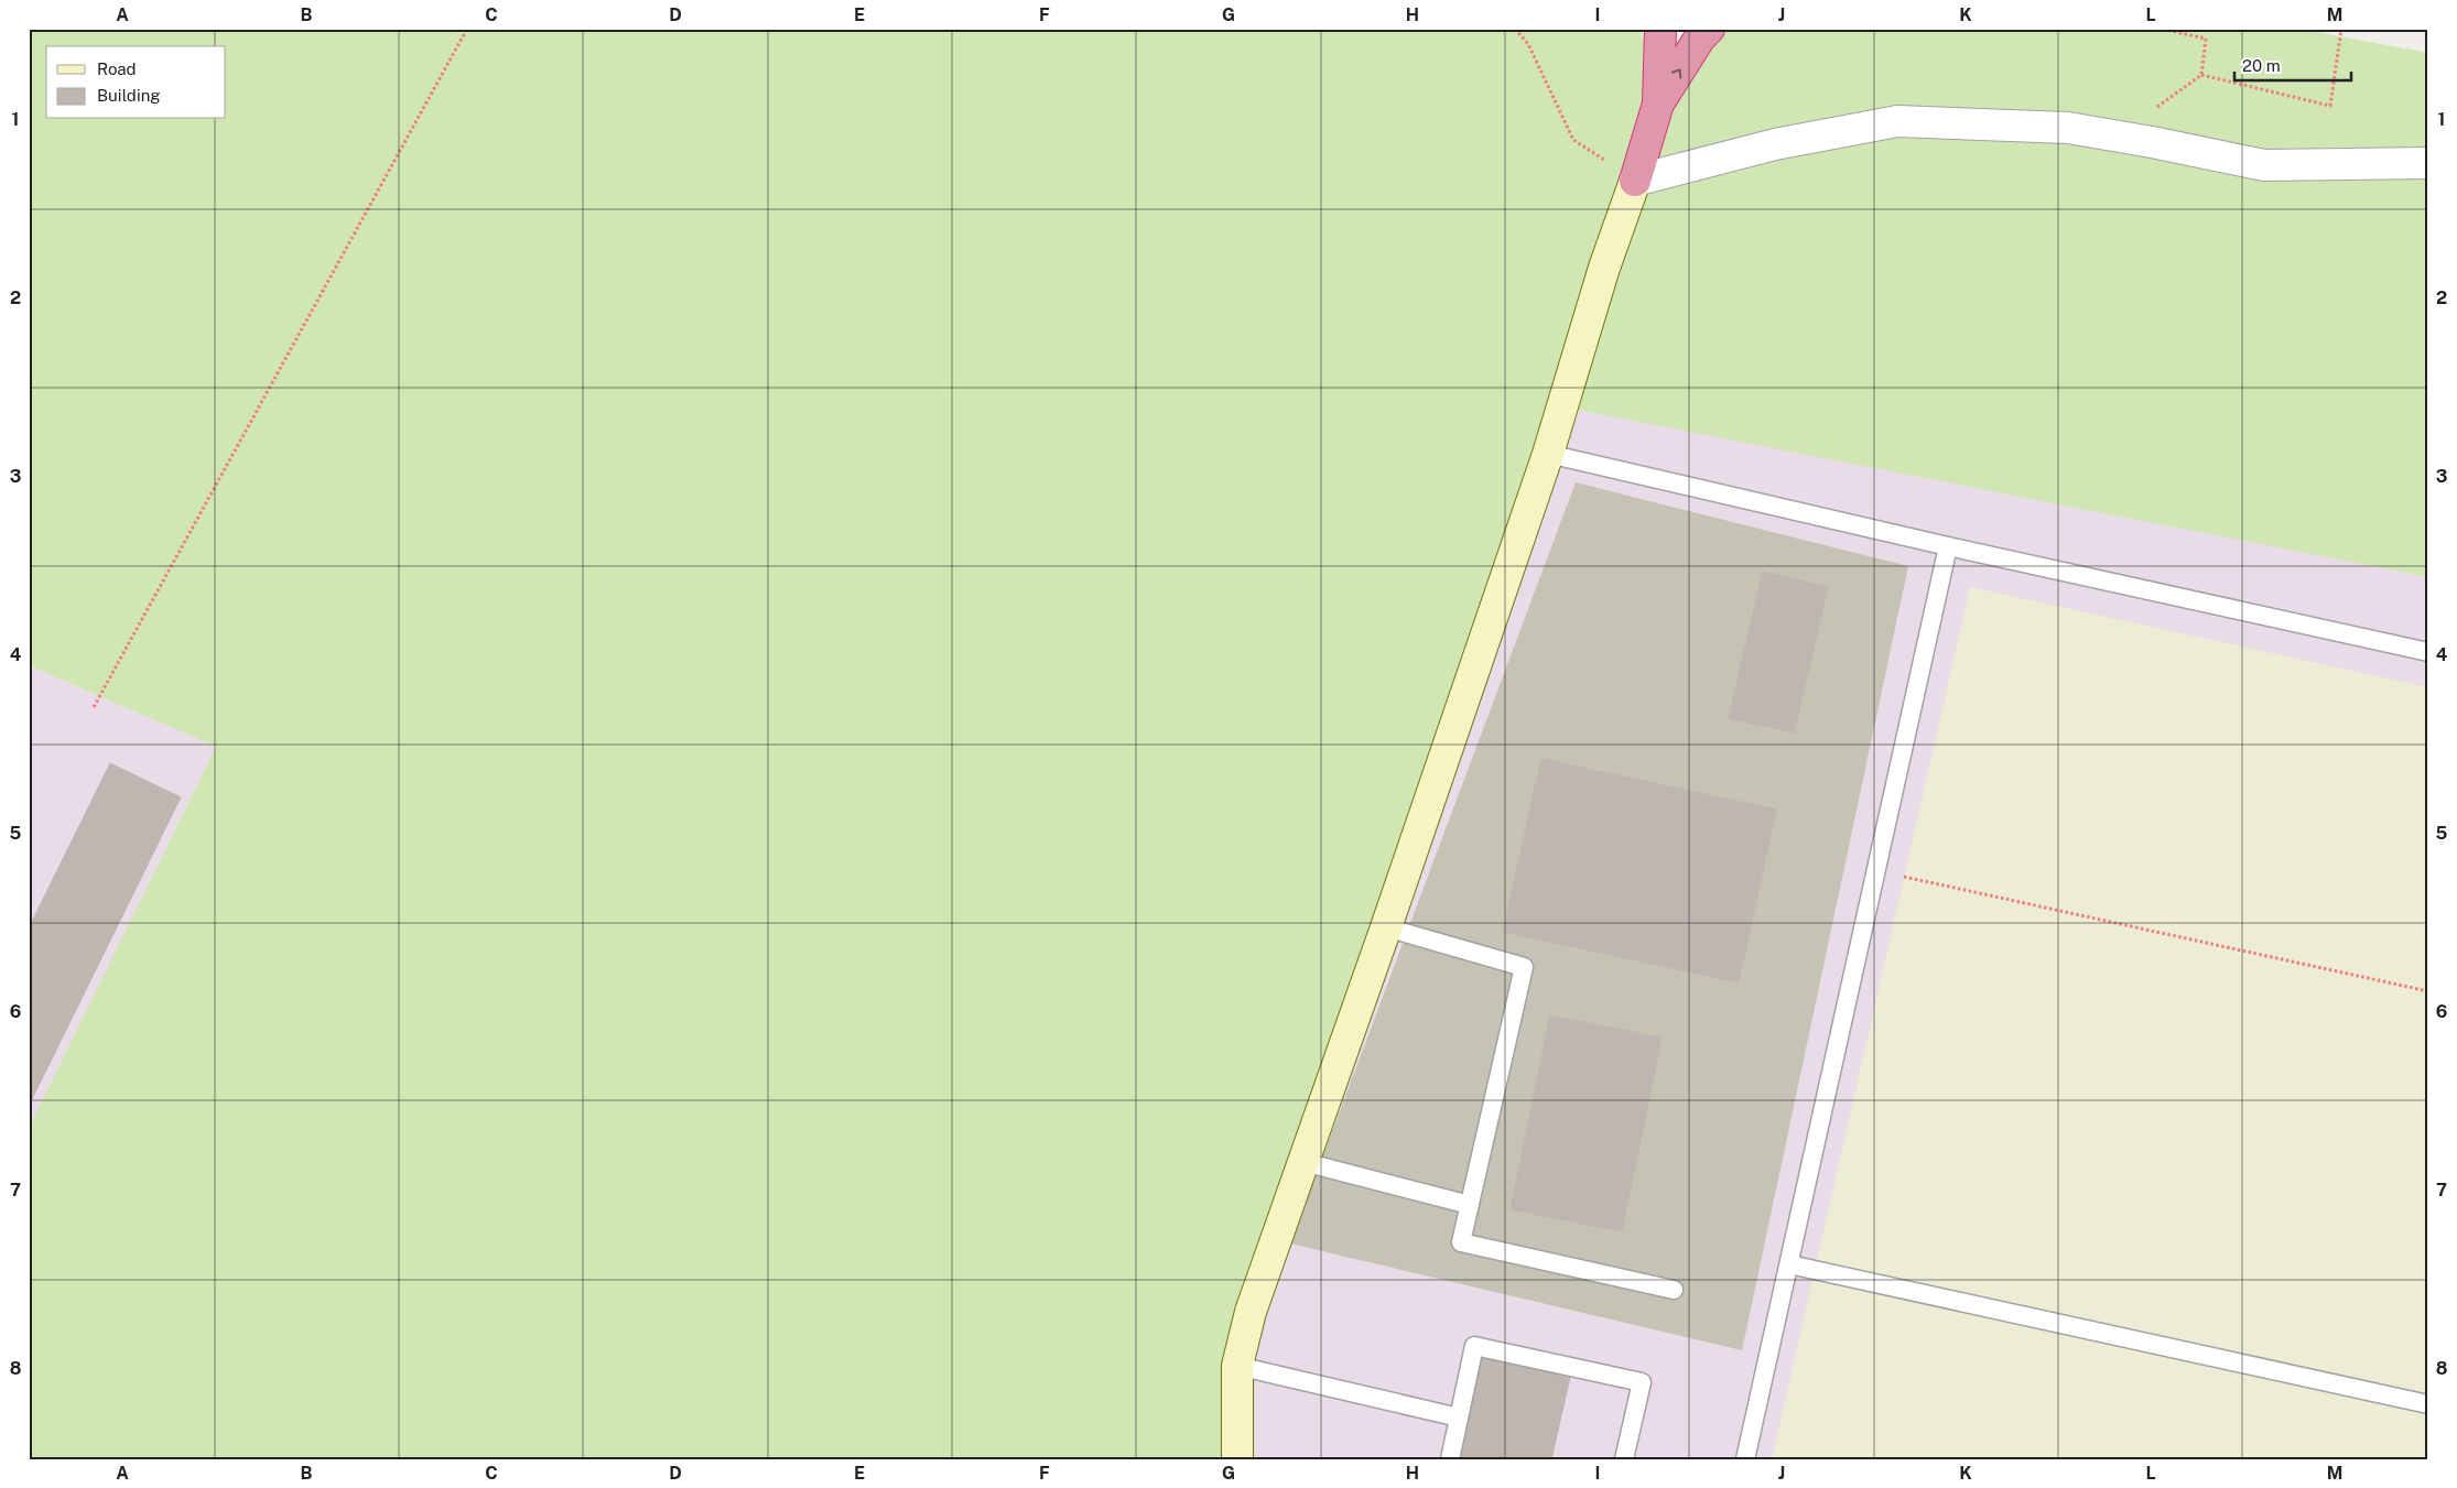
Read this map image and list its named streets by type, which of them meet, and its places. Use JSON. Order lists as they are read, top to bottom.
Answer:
{
  "legend": ["Road", "Building"],
  "scale_bar": "20 m",
  "grid": {
    "columns": [
      "A",
      "B",
      "C",
      "D",
      "E",
      "F",
      "G",
      "H",
      "I",
      "J",
      "K",
      "L",
      "M"
    ],
    "rows": [
      "1",
      "2",
      "3",
      "4",
      "5",
      "6",
      "7",
      "8"
    ]
  }
}
